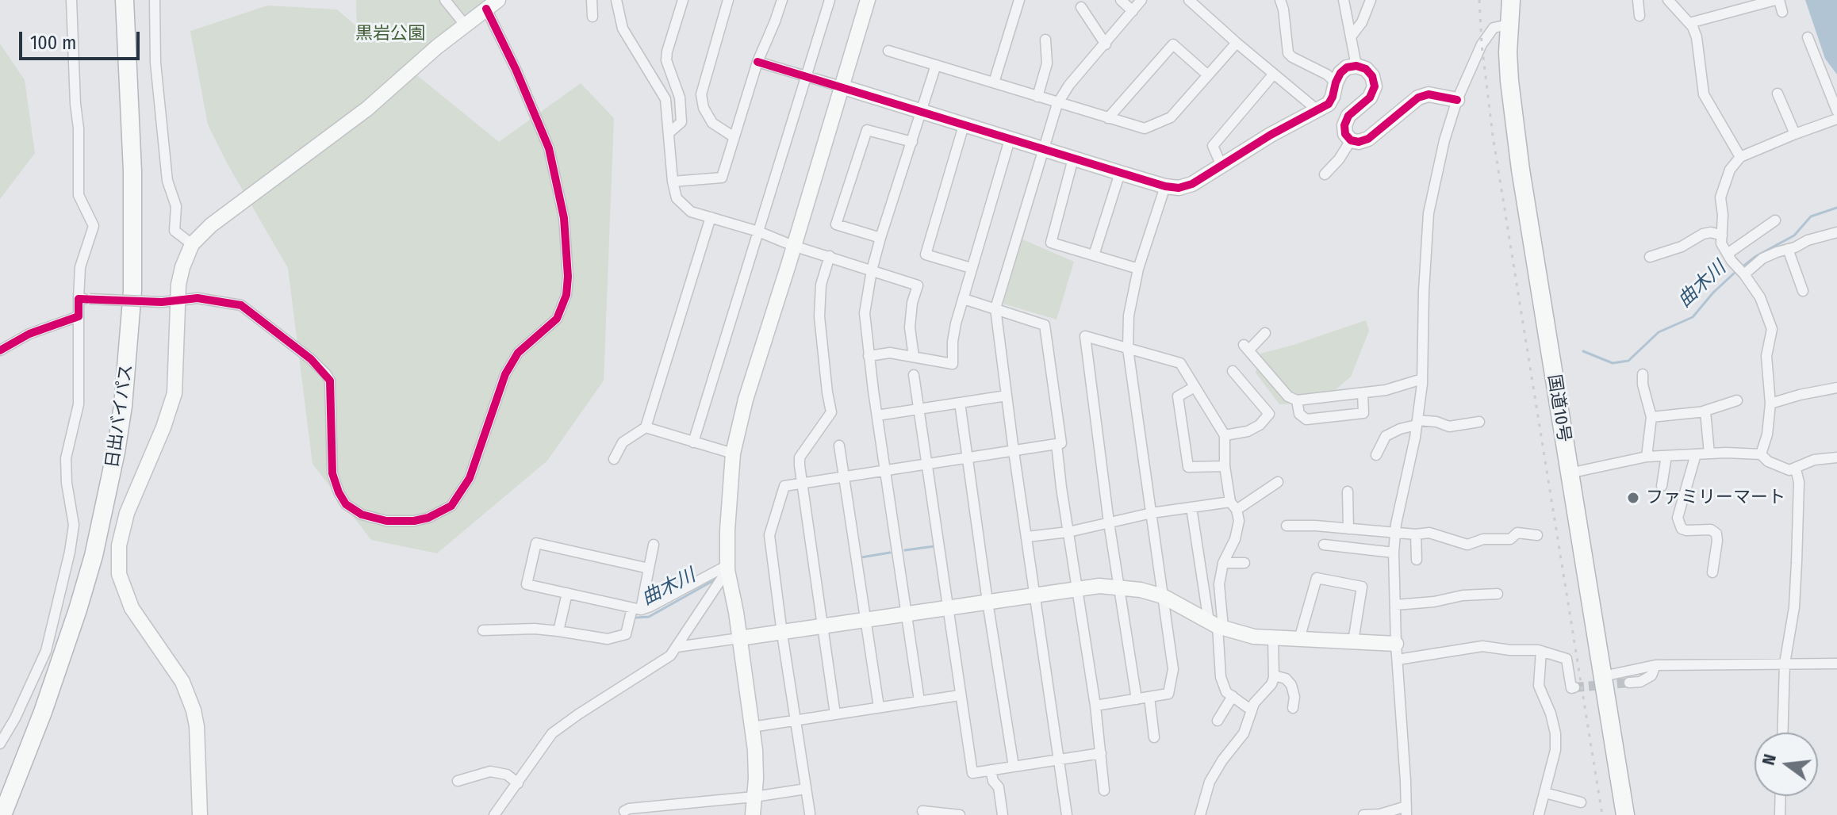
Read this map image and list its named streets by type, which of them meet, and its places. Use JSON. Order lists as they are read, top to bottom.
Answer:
{
  "streets": {
    "highway": ["国道10号", "日出バイパス"]
  },
  "water": ["曲木川"],
  "parks": ["黒岩公園"],
  "places": ["ファミリーマート"],
  "scale_bar": "100 m",
  "north": "left"
}
